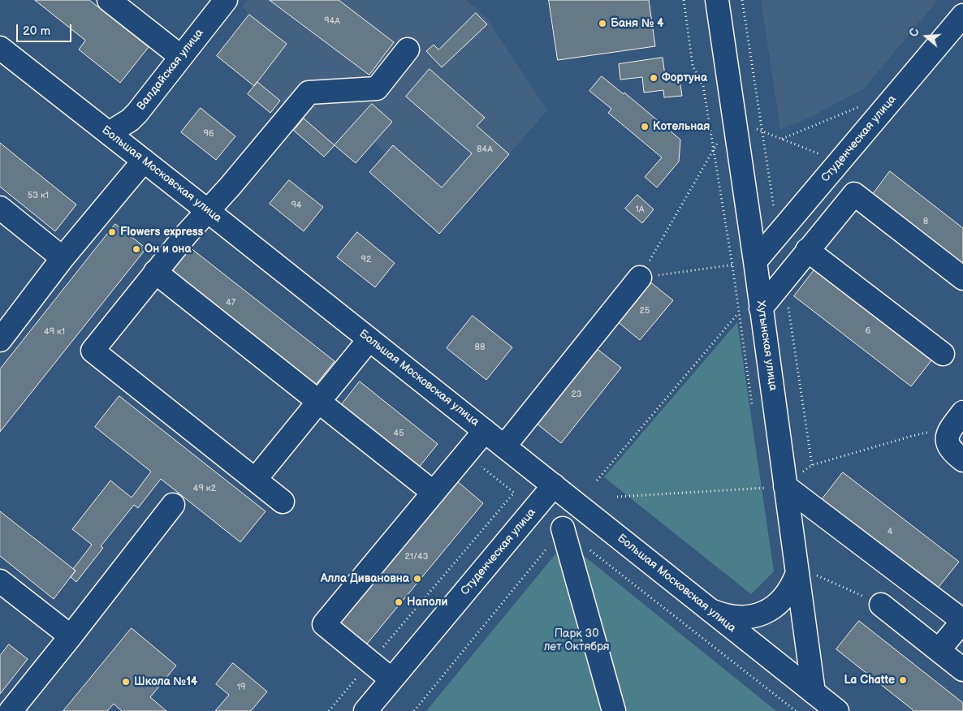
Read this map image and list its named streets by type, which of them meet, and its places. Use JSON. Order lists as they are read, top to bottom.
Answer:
{
  "streets": {
    "street": [
      "Валдайская улица",
      "Студенческая улица",
      "Большая Московская улица",
      "Хутынская улица"
    ]
  },
  "crossings": [
    ["Валдайская улица", "Большая Московская улица"],
    ["Студенческая улица", "Большая Московская улица"],
    ["Студенческая улица", "Хутынская улица"],
    ["Большая Московская улица", "Хутынская улица"]
  ],
  "parks": ["Парк 30 лет Октября"],
  "places": [
    "Баня № 4",
    "Фортуна",
    "Котельная",
    "Flowers express",
    "Он и она",
    "Алла Дивановна",
    "Наполи",
    "La Chatte",
    "Школа №14"
  ],
  "house_numbers": [
    "94А",
    "96",
    "84А",
    "53 к1",
    "94",
    "1А",
    "8",
    "92",
    "47",
    "25",
    "6",
    "49 к1",
    "88",
    "23",
    "45",
    "49 к2",
    "4",
    "21/43",
    "19"
  ],
  "scale_bar": "20 m",
  "north": "left"
}
